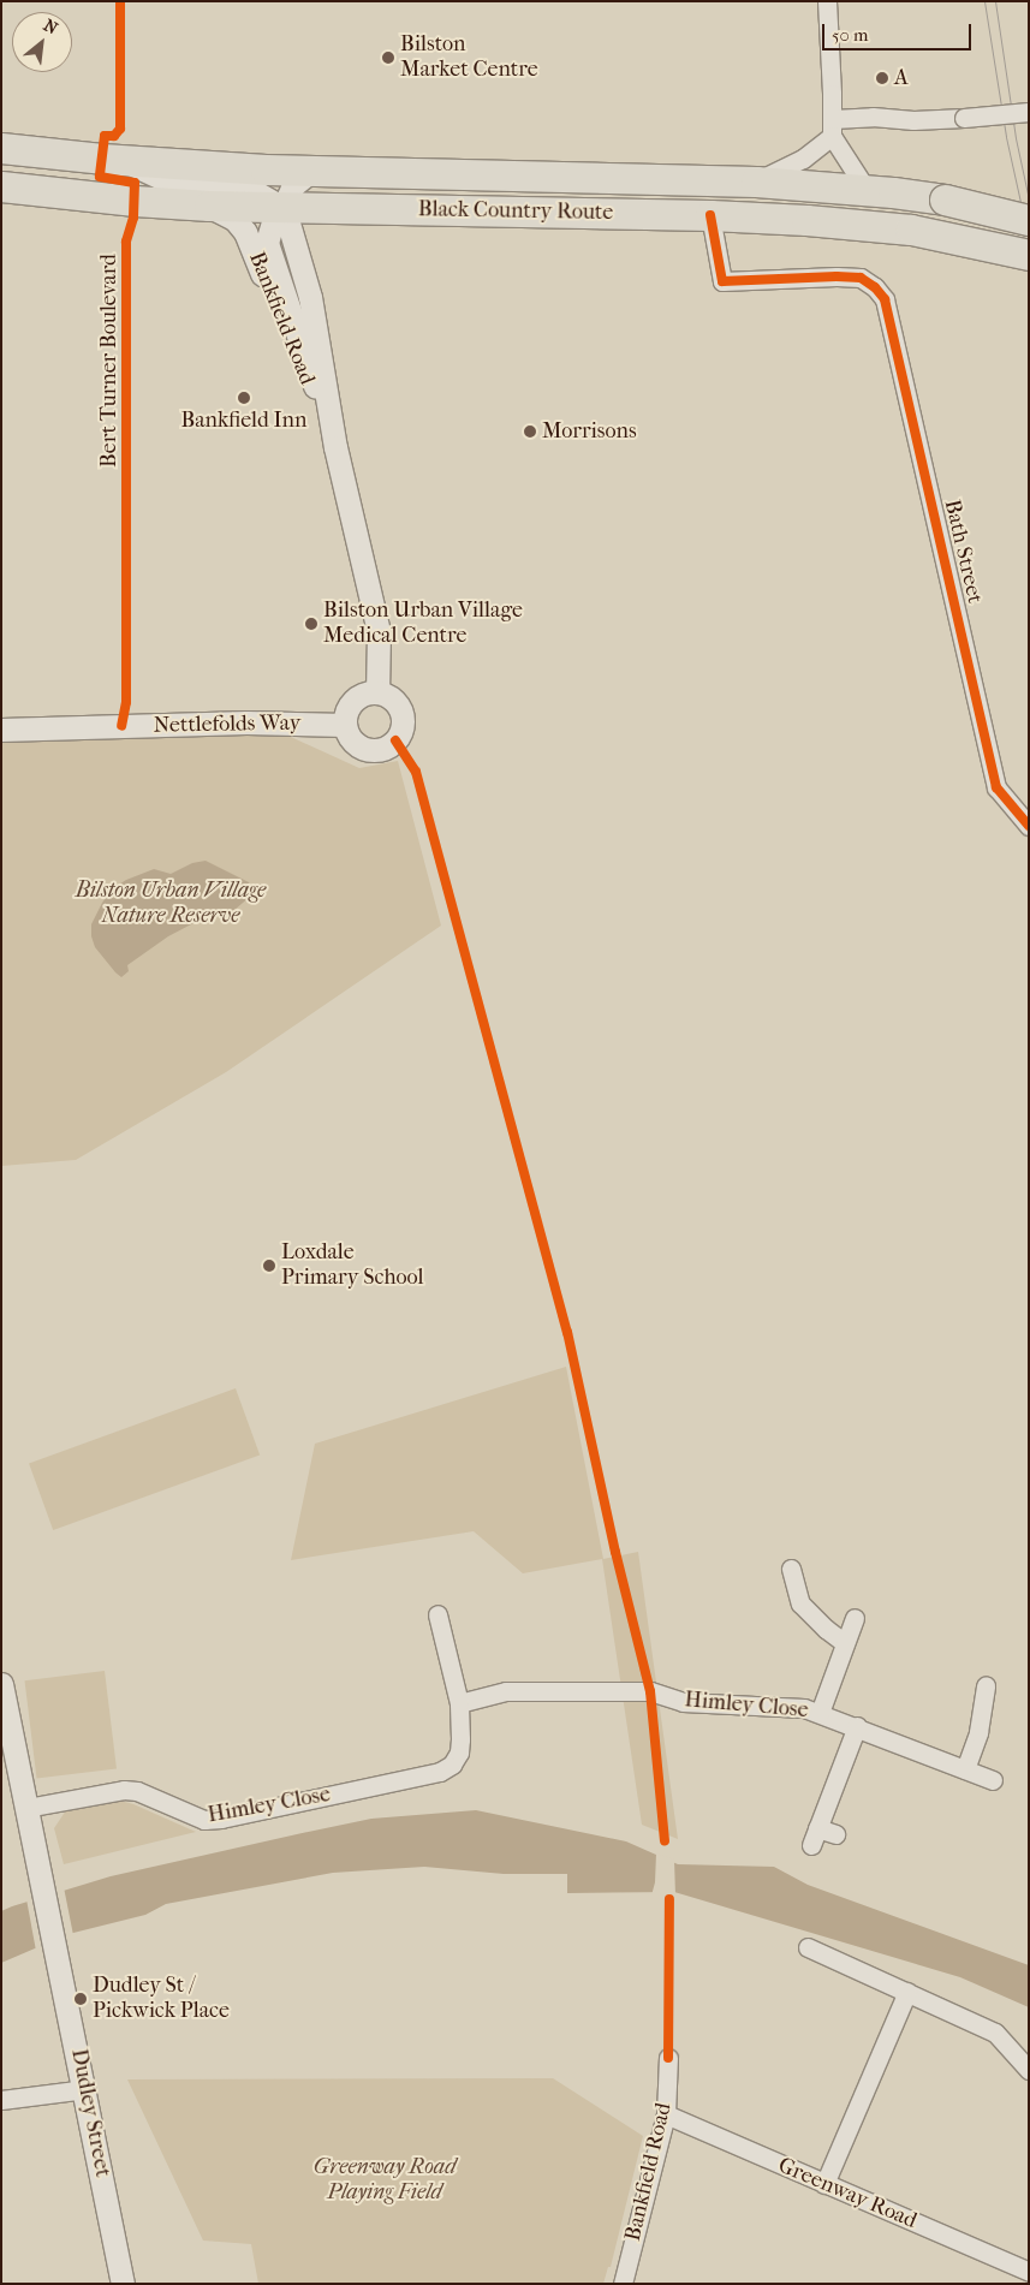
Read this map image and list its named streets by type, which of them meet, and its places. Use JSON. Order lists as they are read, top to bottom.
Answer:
{
  "streets": {
    "highway": ["Black Country Route"],
    "street": [
      "Bankfield Road",
      "Bath Street",
      "Nettlefolds Way",
      "Himley Close",
      "Dudley Street",
      "Greenway Road"
    ],
    "cycle path": ["Bert Turner Boulevard"]
  },
  "crossings": [
    ["Black Country Route", "Bankfield Road"],
    ["Black Country Route", "Bath Street"],
    ["Bankfield Road", "Nettlefolds Way"],
    ["Bankfield Road", "Greenway Road"],
    ["Himley Close", "Dudley Street"]
  ],
  "parks": ["Bilston Urban Village Nature Reserve", "Greenway Road Playing Field"],
  "places": [
    "Bilston Market Centre",
    "A",
    "Bankfield Inn",
    "Morrisons",
    "Bilston Urban Village Medical Centre",
    "Loxdale Primary School",
    "Dudley St / Pickwick Place"
  ],
  "scale_bar": "50 m",
  "north": "top right"
}
